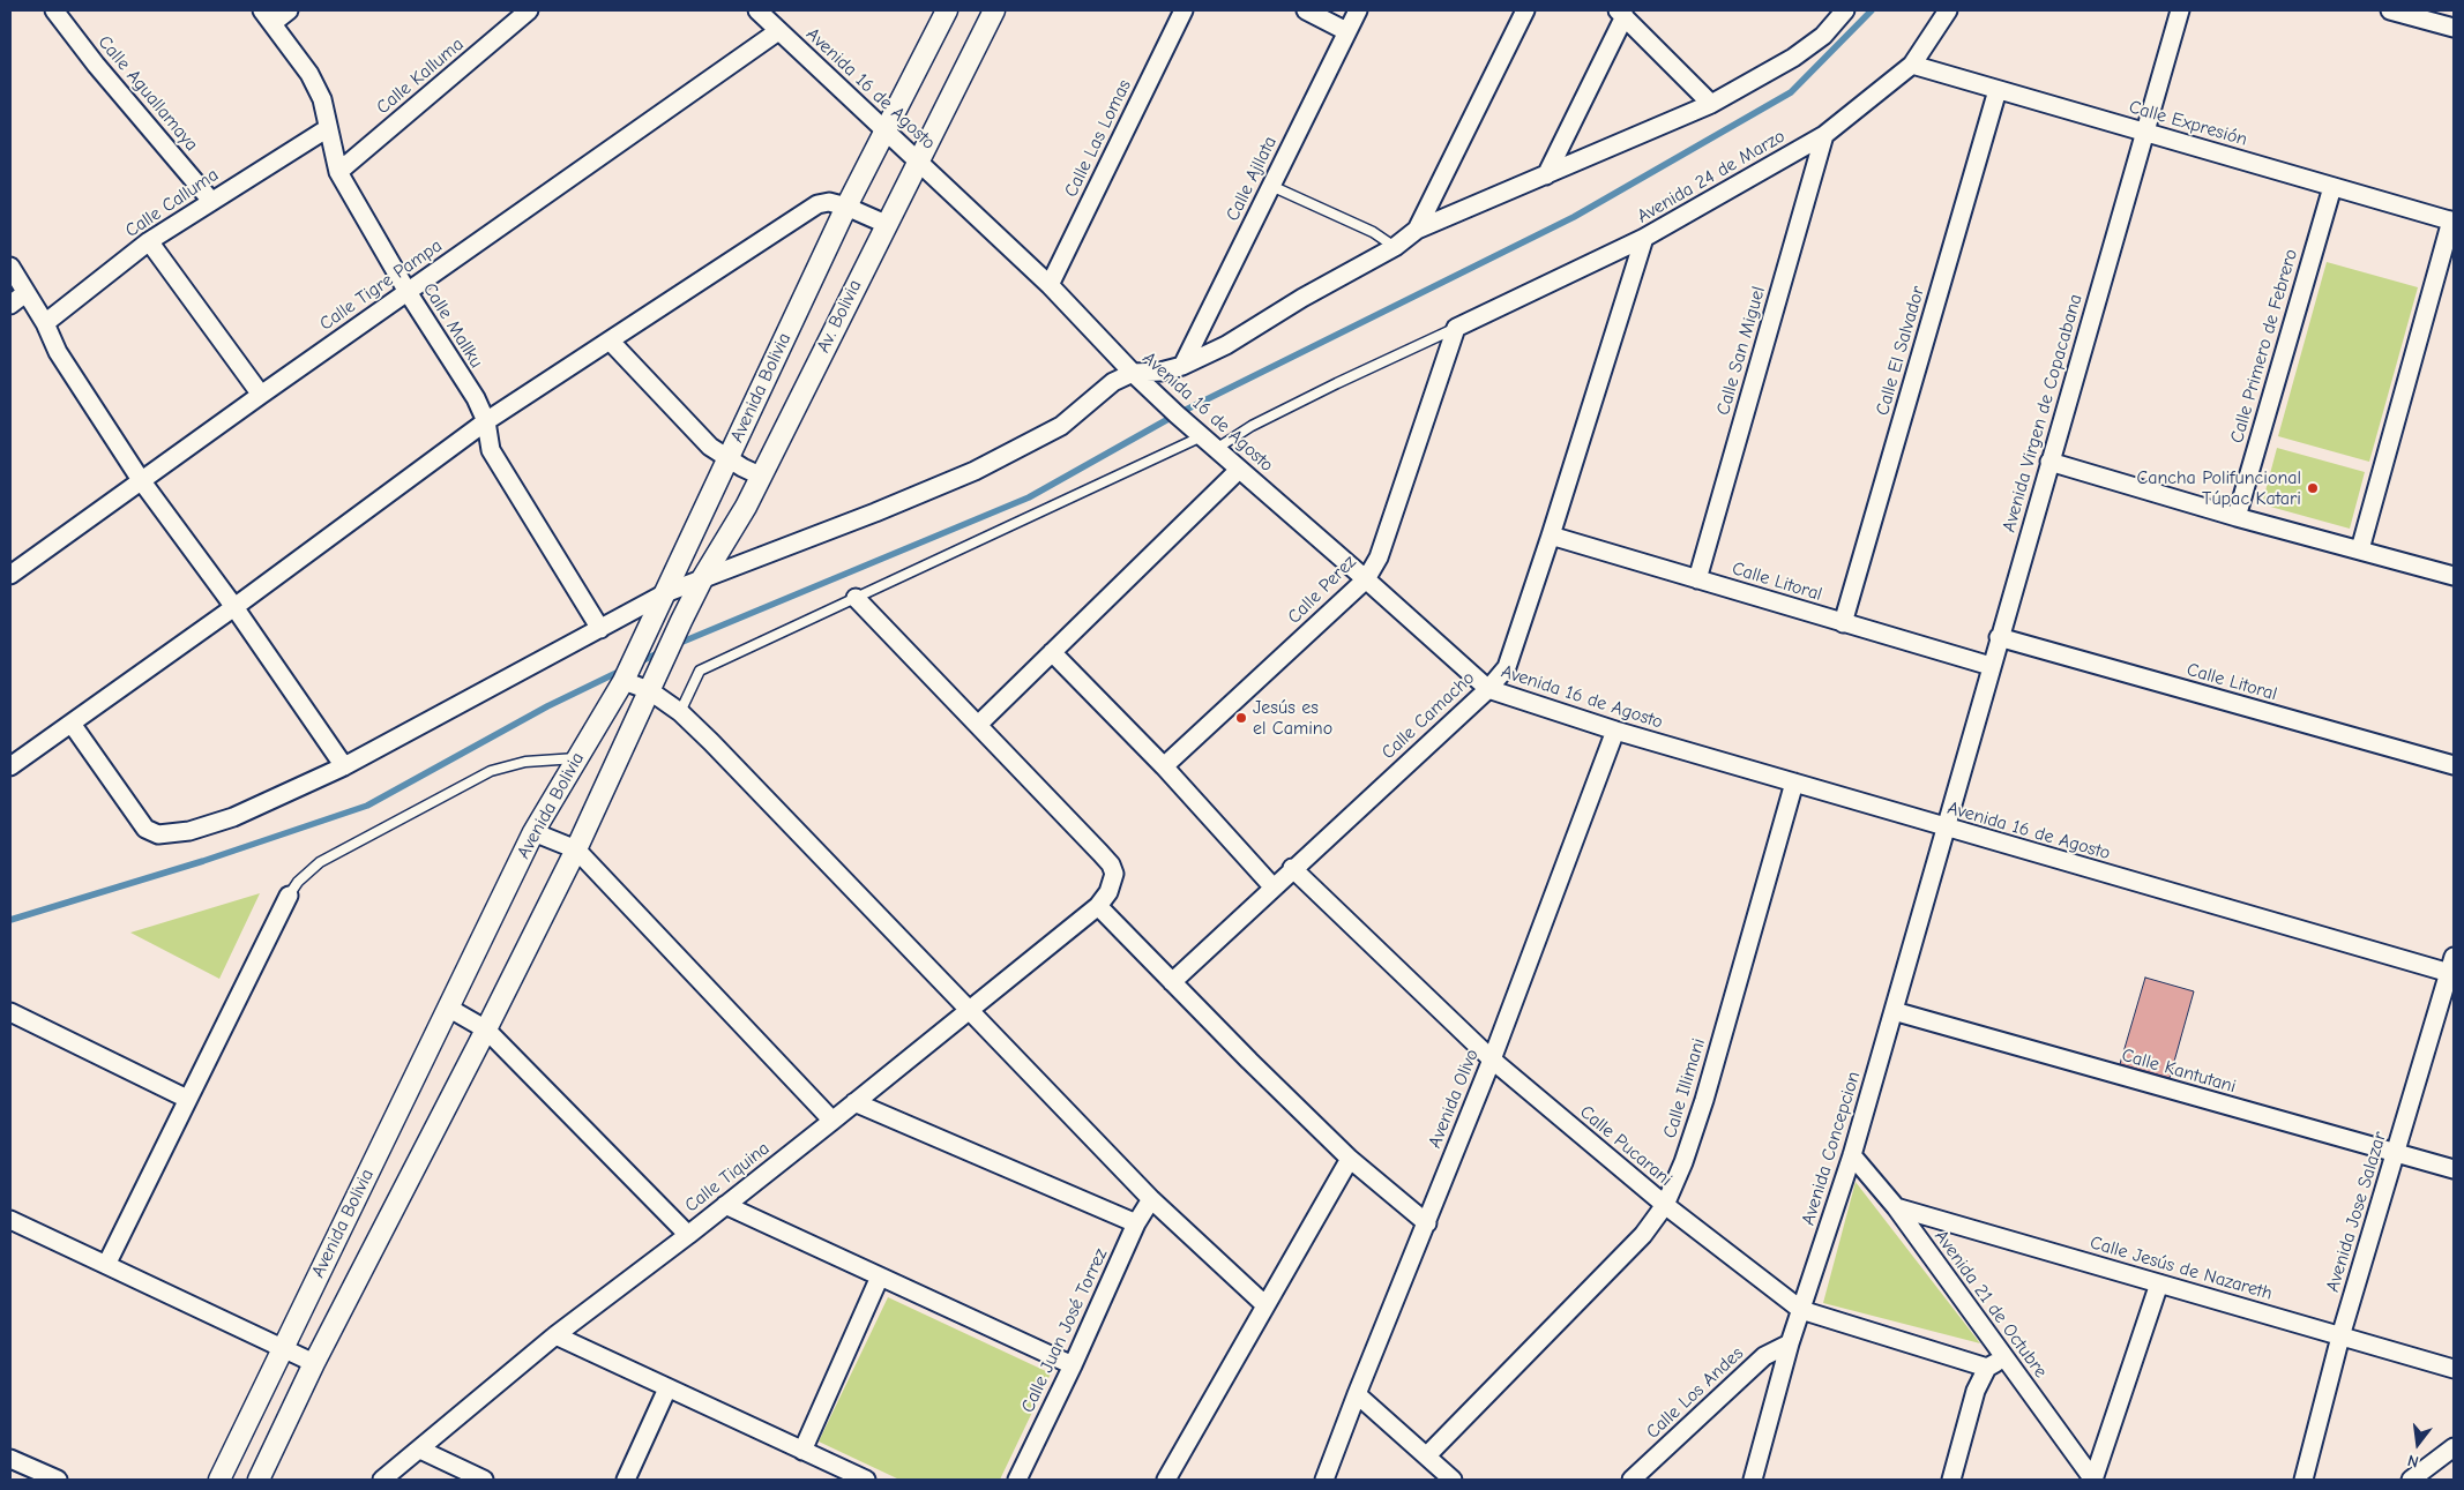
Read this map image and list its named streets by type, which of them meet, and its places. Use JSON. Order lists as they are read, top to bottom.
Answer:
{
  "streets": {
    "street": [
      "Calle Kalluma",
      "Avenida 16 de Agosto",
      "Calle Aguallamaya",
      "Calle Expresión",
      "Calle Las Lomas",
      "Avenida 24 de Marzo",
      "Calle Ajllata",
      "Calle Calluma",
      "Calle Tigre Pampa",
      "Av. Bolivia",
      "Calle Mallku",
      "Calle Primero de Febrero",
      "Calle San Miguel",
      "Calle El Salvador",
      "Avenida Bolivia",
      "Avenida Virgen de Copacabana",
      "Calle Litoral",
      "Calle Perez",
      "Calle Camacho",
      "Calle Kantutani",
      "Calle Illimani",
      "Avenida Olivo",
      "Calle Pucarani",
      "Avenida Concepcion",
      "Calle Tiquina",
      "Avenida Jose Salazar",
      "Calle Jesús de Nazareth",
      "Avenida 21 de Octubre",
      "Calle Juan José Torrez",
      "Calle Los Andes"
    ]
  },
  "crossings": [
    ["Calle Kalluma", "Calle Mallku"],
    ["Avenida 16 de Agosto", "Calle Las Lomas"],
    ["Avenida 16 de Agosto", "Calle Tigre Pampa"],
    ["Avenida 16 de Agosto", "Av. Bolivia"],
    ["Avenida 16 de Agosto", "Avenida Bolivia"],
    ["Avenida 16 de Agosto", "Avenida Virgen de Copacabana"],
    ["Avenida 16 de Agosto", "Calle Perez"],
    ["Avenida 16 de Agosto", "Calle Camacho"],
    ["Avenida 16 de Agosto", "Calle Illimani"],
    ["Avenida 16 de Agosto", "Avenida Olivo"],
    ["Avenida 16 de Agosto", "Avenida Concepcion"],
    ["Avenida 16 de Agosto", "Avenida Jose Salazar"],
    ["Calle Aguallamaya", "Calle Calluma"],
    ["Calle Expresión", "Avenida 24 de Marzo"],
    ["Calle Expresión", "Calle Primero de Febrero"],
    ["Calle Expresión", "Calle El Salvador"],
    ["Calle Expresión", "Avenida Virgen de Copacabana"],
    ["Avenida 24 de Marzo", "Calle San Miguel"],
    ["Avenida 24 de Marzo", "Calle Perez"],
    ["Avenida 24 de Marzo", "Calle Camacho"],
    ["Calle Calluma", "Calle Mallku"],
    ["Calle Tigre Pampa", "Calle Mallku"],
    ["Av. Bolivia", "Avenida Bolivia"],
    ["Calle San Miguel", "Calle Litoral"],
    ["Calle El Salvador", "Calle Litoral"],
    ["Avenida Virgen de Copacabana", "Calle Litoral"],
    ["Avenida Virgen de Copacabana", "Avenida Concepcion"],
    ["Calle Litoral", "Calle Camacho"],
    ["Calle Camacho", "Calle Pucarani"],
    ["Calle Kantutani", "Avenida Concepcion"],
    ["Calle Kantutani", "Avenida Jose Salazar"],
    ["Calle Illimani", "Calle Pucarani"],
    ["Avenida Olivo", "Calle Pucarani"],
    ["Calle Pucarani", "Avenida Concepcion"],
    ["Avenida Concepcion", "Avenida 21 de Octubre"],
    ["Avenida Concepcion", "Calle Los Andes"],
    ["Avenida Jose Salazar", "Calle Jesús de Nazareth"],
    ["Calle Jesús de Nazareth", "Avenida 21 de Octubre"]
  ],
  "places": ["Cancha Polifuncional Túpac Katari", "Jesús es el Camino"],
  "north": "bottom"
}
